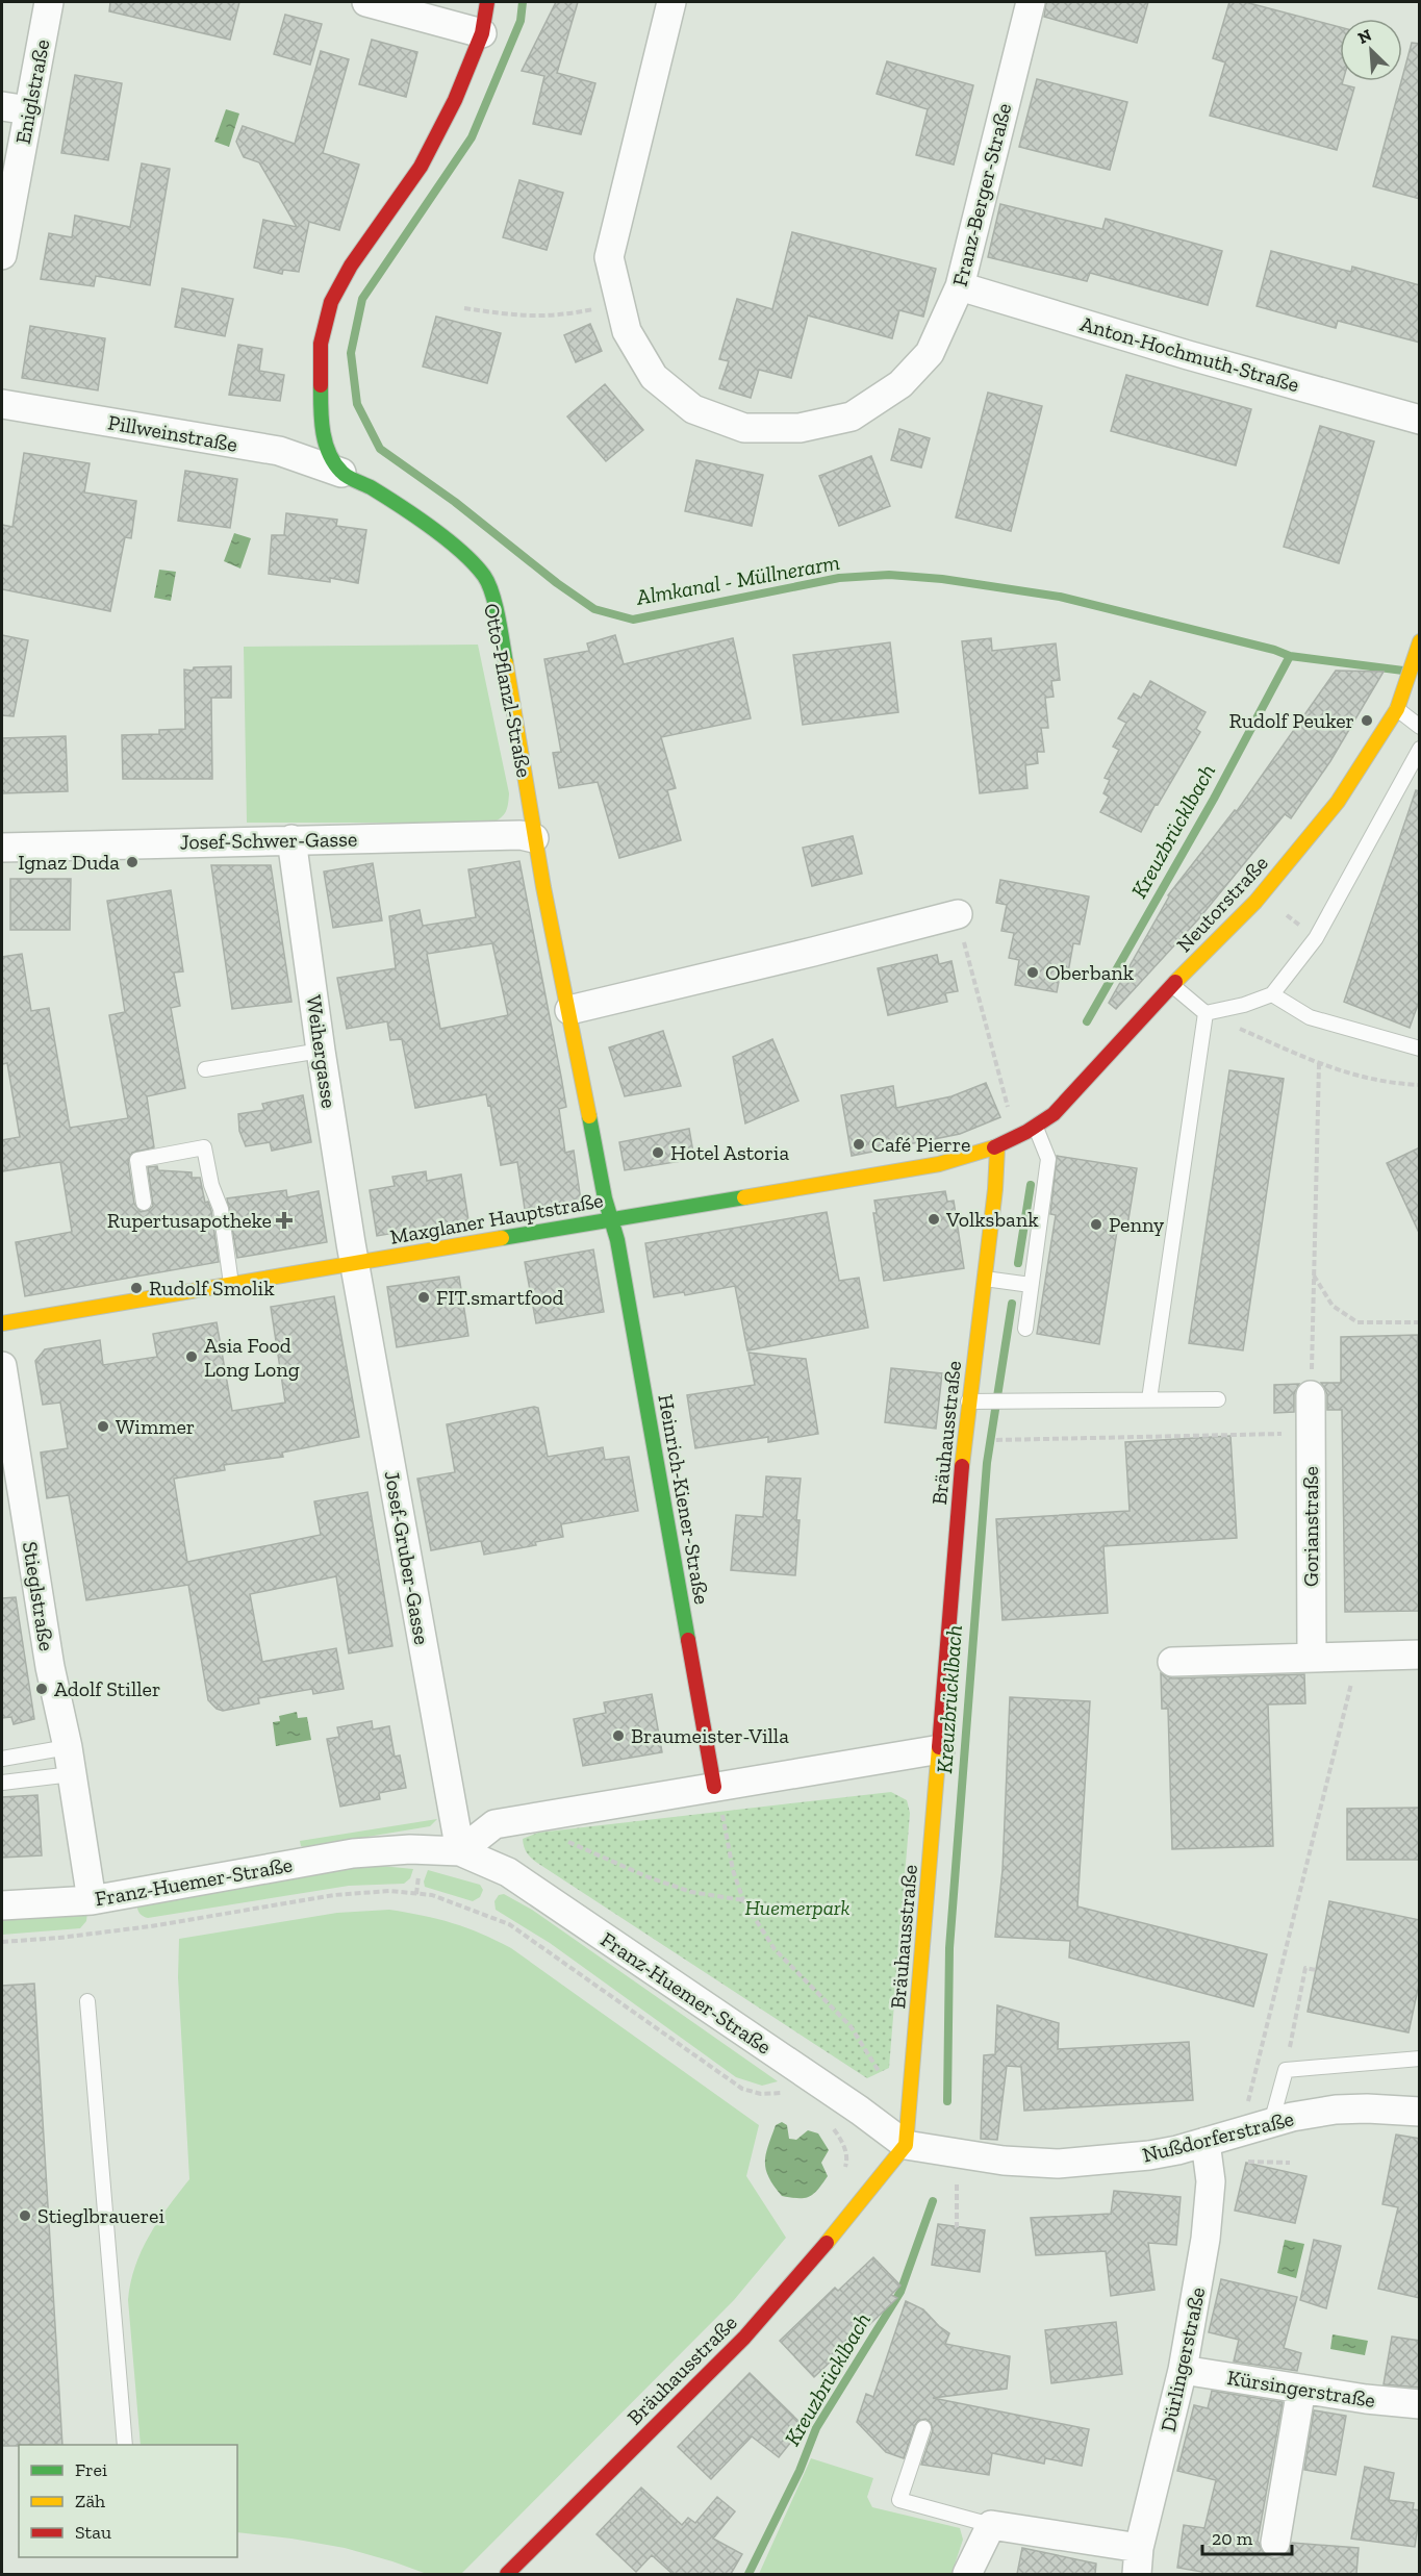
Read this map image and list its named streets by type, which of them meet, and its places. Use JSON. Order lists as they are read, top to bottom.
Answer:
{
  "streets": {
    "street": [
      "Eniglstraße",
      "Franz-Berger-Straße",
      "Anton-Hochmuth-Straße",
      "Pillweinstraße",
      "Otto-Pflanzl-Straße",
      "Josef-Schwer-Gasse",
      "Neutorstraße",
      "Weihergasse",
      "Maxglaner Hauptstraße",
      "Bräuhausstraße",
      "Heinrich-Kiener-Straße",
      "Gorianstraße",
      "Josef-Gruber-Gasse",
      "Stieglstraße",
      "Franz-Huemer-Straße",
      "Nußdorferstraße",
      "Dürlingerstraße",
      "Kürsingerstraße"
    ]
  },
  "crossings": [
    ["Franz-Berger-Straße", "Anton-Hochmuth-Straße"],
    ["Pillweinstraße", "Otto-Pflanzl-Straße"],
    ["Otto-Pflanzl-Straße", "Josef-Schwer-Gasse"],
    ["Otto-Pflanzl-Straße", "Maxglaner Hauptstraße"],
    ["Otto-Pflanzl-Straße", "Heinrich-Kiener-Straße"],
    ["Josef-Schwer-Gasse", "Weihergasse"],
    ["Neutorstraße", "Maxglaner Hauptstraße"],
    ["Neutorstraße", "Bräuhausstraße"],
    ["Weihergasse", "Maxglaner Hauptstraße"],
    ["Weihergasse", "Josef-Gruber-Gasse"],
    ["Maxglaner Hauptstraße", "Bräuhausstraße"],
    ["Maxglaner Hauptstraße", "Heinrich-Kiener-Straße"],
    ["Maxglaner Hauptstraße", "Josef-Gruber-Gasse"],
    ["Bräuhausstraße", "Franz-Huemer-Straße"],
    ["Bräuhausstraße", "Nußdorferstraße"],
    ["Josef-Gruber-Gasse", "Franz-Huemer-Straße"],
    ["Stieglstraße", "Franz-Huemer-Straße"],
    ["Franz-Huemer-Straße", "Nußdorferstraße"],
    ["Nußdorferstraße", "Dürlingerstraße"],
    ["Dürlingerstraße", "Kürsingerstraße"]
  ],
  "water": ["Almkanal - Müllnerarm", "Kreuzbrücklbach"],
  "parks": ["Huemerpark"],
  "places": {
    "other": [
      "Rudolf Peuker",
      "Ignaz Duda",
      "Oberbank",
      "Café Pierre",
      "Hotel Astoria",
      "Volksbank",
      "Penny",
      "Rudolf Smolik",
      "FIT.smartfood",
      "Asia Food Long Long",
      "Wimmer",
      "Adolf Stiller",
      "Braumeister-Villa",
      "Stieglbrauerei"
    ],
    "health": ["Rupertusapotheke"]
  },
  "legend": ["Frei", "Zäh", "Stau"],
  "scale_bar": "20 m",
  "north": "top left"
}
